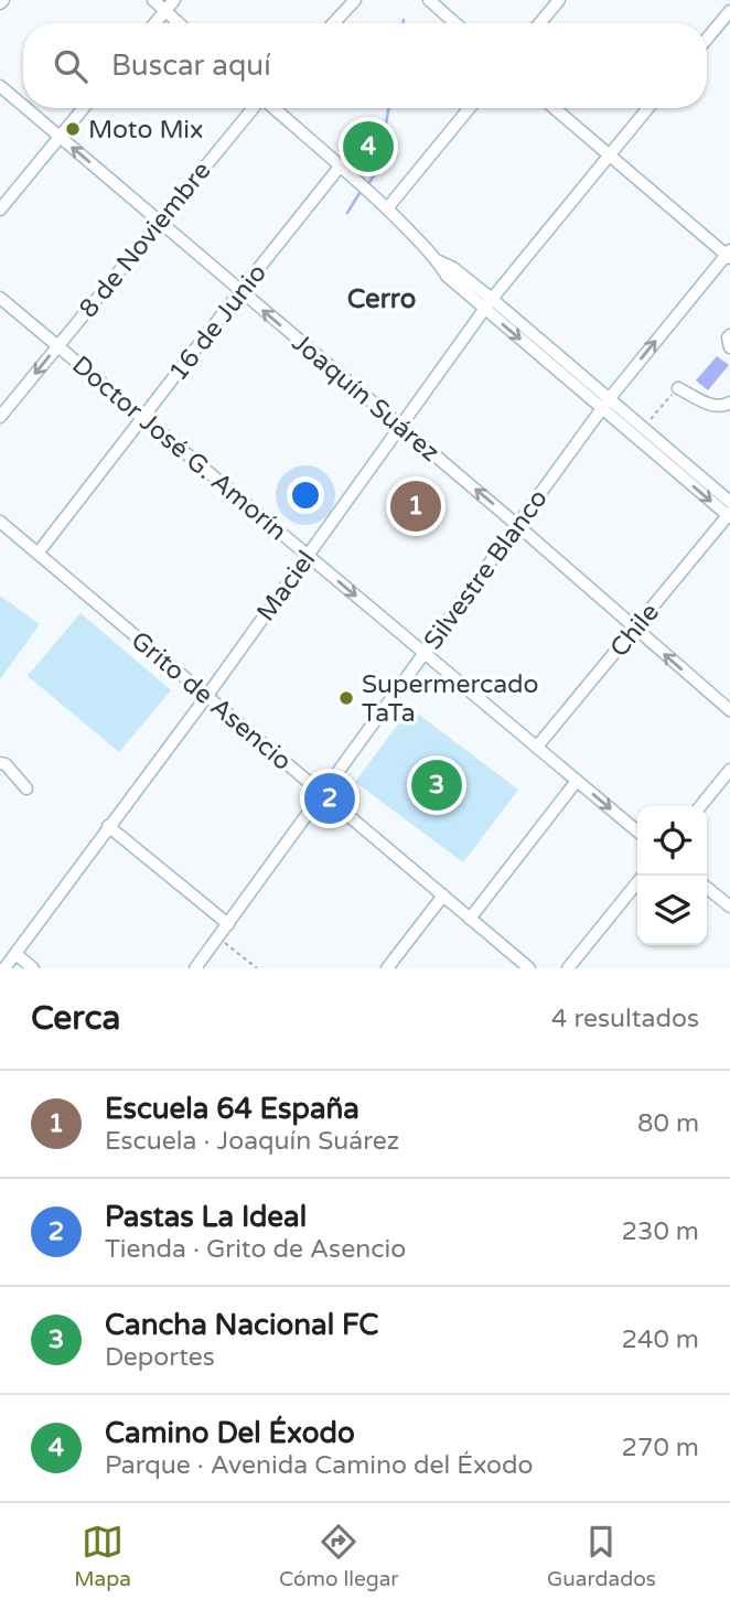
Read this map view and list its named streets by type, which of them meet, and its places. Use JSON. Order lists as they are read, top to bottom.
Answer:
{
  "streets": {
    "street": [
      "8 de Noviembre",
      "16 de Junio",
      "Joaquín Suárez",
      "Doctor José G. Amorín",
      "Silvestre Blanco",
      "Maciel",
      "Chile",
      "Grito de Asencio"
    ]
  },
  "crossings": [
    ["8 de Noviembre", "Joaquín Suárez"],
    ["8 de Noviembre", "Doctor José G. Amorín"],
    ["16 de Junio", "Joaquín Suárez"],
    ["16 de Junio", "Doctor José G. Amorín"],
    ["16 de Junio", "Grito de Asencio"],
    ["Joaquín Suárez", "Silvestre Blanco"],
    ["Joaquín Suárez", "Maciel"],
    ["Joaquín Suárez", "Chile"],
    ["Doctor José G. Amorín", "Silvestre Blanco"],
    ["Doctor José G. Amorín", "Maciel"],
    ["Doctor José G. Amorín", "Chile"],
    ["Silvestre Blanco", "Grito de Asencio"],
    ["Maciel", "Grito de Asencio"]
  ],
  "one_way": ["Joaquín Suárez"],
  "districts": ["Cerro"],
  "places": ["Moto Mix", "Supermercado TaTa"],
  "page": {
    "search": "Buscar aquí",
    "pins": [
      "4",
      "1",
      "3",
      "2"
    ],
    "heading": ["Cerca", "4 resultados"],
    "list": [
      {
        "mark": "1",
        "name": "Escuela 64 España",
        "note": "Escuela · Joaquín Suárez",
        "value": "80 m"
      },
      {
        "mark": "2",
        "name": "Pastas La Ideal",
        "note": "Tienda · Grito de Asencio",
        "value": "230 m"
      },
      {
        "mark": "3",
        "name": "Cancha Nacional FC",
        "note": "Deportes",
        "value": "240 m"
      },
      {
        "mark": "4",
        "name": "Camino Del Éxodo",
        "note": "Parque · Avenida Camino del Éxodo",
        "value": "270 m"
      }
    ],
    "nav": ["Mapa", "Cómo llegar", "Guardados"]
  }
}
